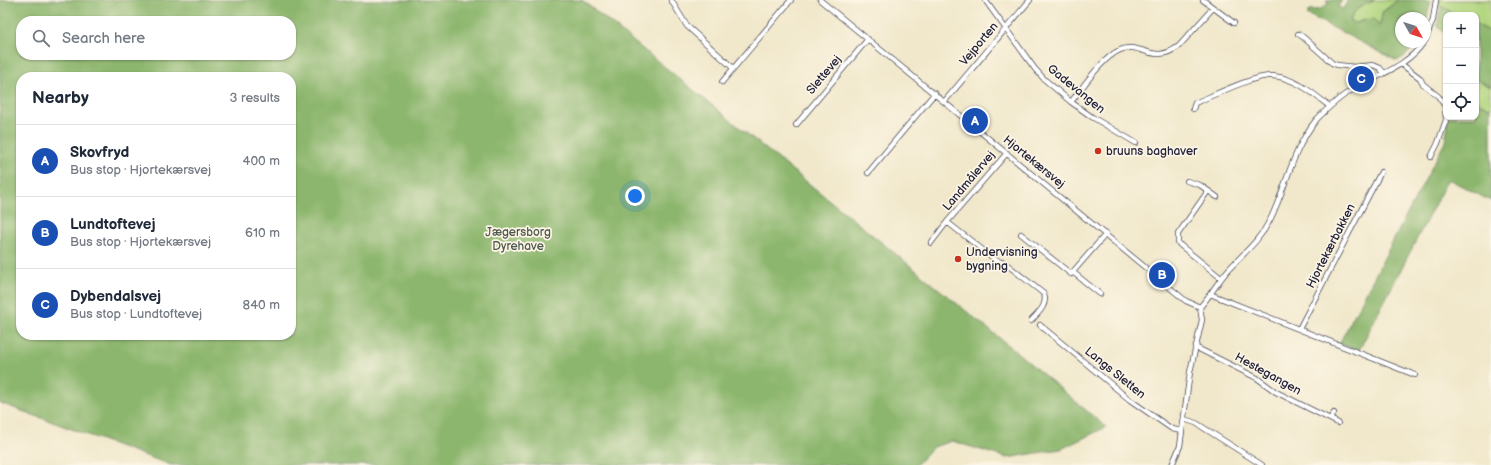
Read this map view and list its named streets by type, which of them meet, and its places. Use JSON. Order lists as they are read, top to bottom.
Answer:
{
  "streets": {
    "street": [
      "Vejporten",
      "Slettevej",
      "Gadevangen",
      "Hjortekærsvej",
      "Landmålervej",
      "Hjortekærbakken",
      "Langs Sletten",
      "Hestegangen"
    ]
  },
  "crossings": [
    ["Vejporten", "Gadevangen"],
    ["Vejporten", "Hjortekærsvej"],
    ["Slettevej", "Hjortekærsvej"],
    ["Hjortekærsvej", "Landmålervej"]
  ],
  "parks": ["Jægersborg Dyrehave"],
  "places": ["bruuns baghaver", "Undervisning bygning"],
  "north": "bottom right",
  "page": {
    "map_buttons": ["+", "−"],
    "search": "Search here",
    "pins": ["C", "A", "B"],
    "heading": ["Nearby", "3 results"],
    "list": [
      {
        "mark": "A",
        "name": "Skovfryd",
        "note": "Bus stop · Hjortekærsvej",
        "value": "400 m"
      },
      {
        "mark": "B",
        "name": "Lundtoftevej",
        "note": "Bus stop · Hjortekærsvej",
        "value": "610 m"
      },
      {
        "mark": "C",
        "name": "Dybendalsvej",
        "note": "Bus stop · Lundtoftevej",
        "value": "840 m"
      }
    ]
  }
}
